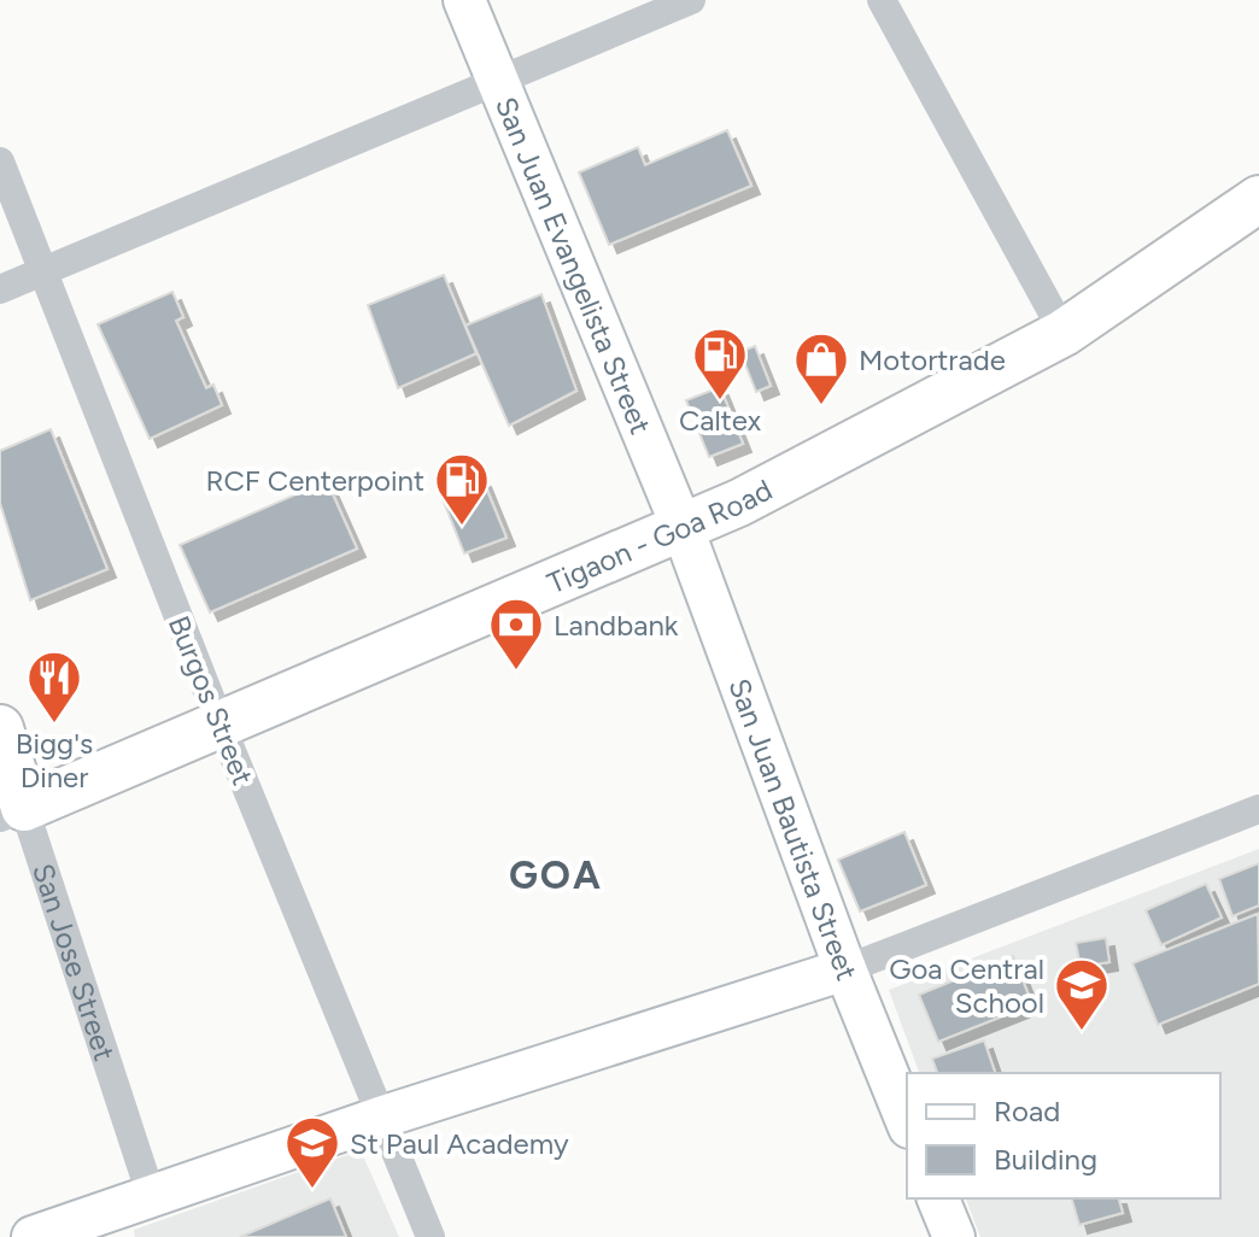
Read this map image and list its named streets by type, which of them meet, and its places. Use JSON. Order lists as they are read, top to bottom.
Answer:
{
  "streets": {
    "main road": ["Tigaon - Goa Road", "San Jose Street"],
    "street": ["San Juan Evangelista Street", "Burgos Street", "San Juan Bautista Street"]
  },
  "crossings": [
    ["San Juan Evangelista Street", "Tigaon - Goa Road"],
    ["San Juan Evangelista Street", "San Juan Bautista Street"],
    ["Tigaon - Goa Road", "Burgos Street"],
    ["Tigaon - Goa Road", "San Juan Bautista Street"],
    ["Tigaon - Goa Road", "San Jose Street"]
  ],
  "districts": ["GOA"],
  "places": {
    "fuel station": ["Caltex", "RCF Centerpoint"],
    "shop": ["Motortrade"],
    "bank": ["Landbank"],
    "restaurant": ["Bigg's Diner"],
    "school or university": ["Goa Central School", "St Paul Academy"]
  },
  "legend": ["Road", "Building"]
}
